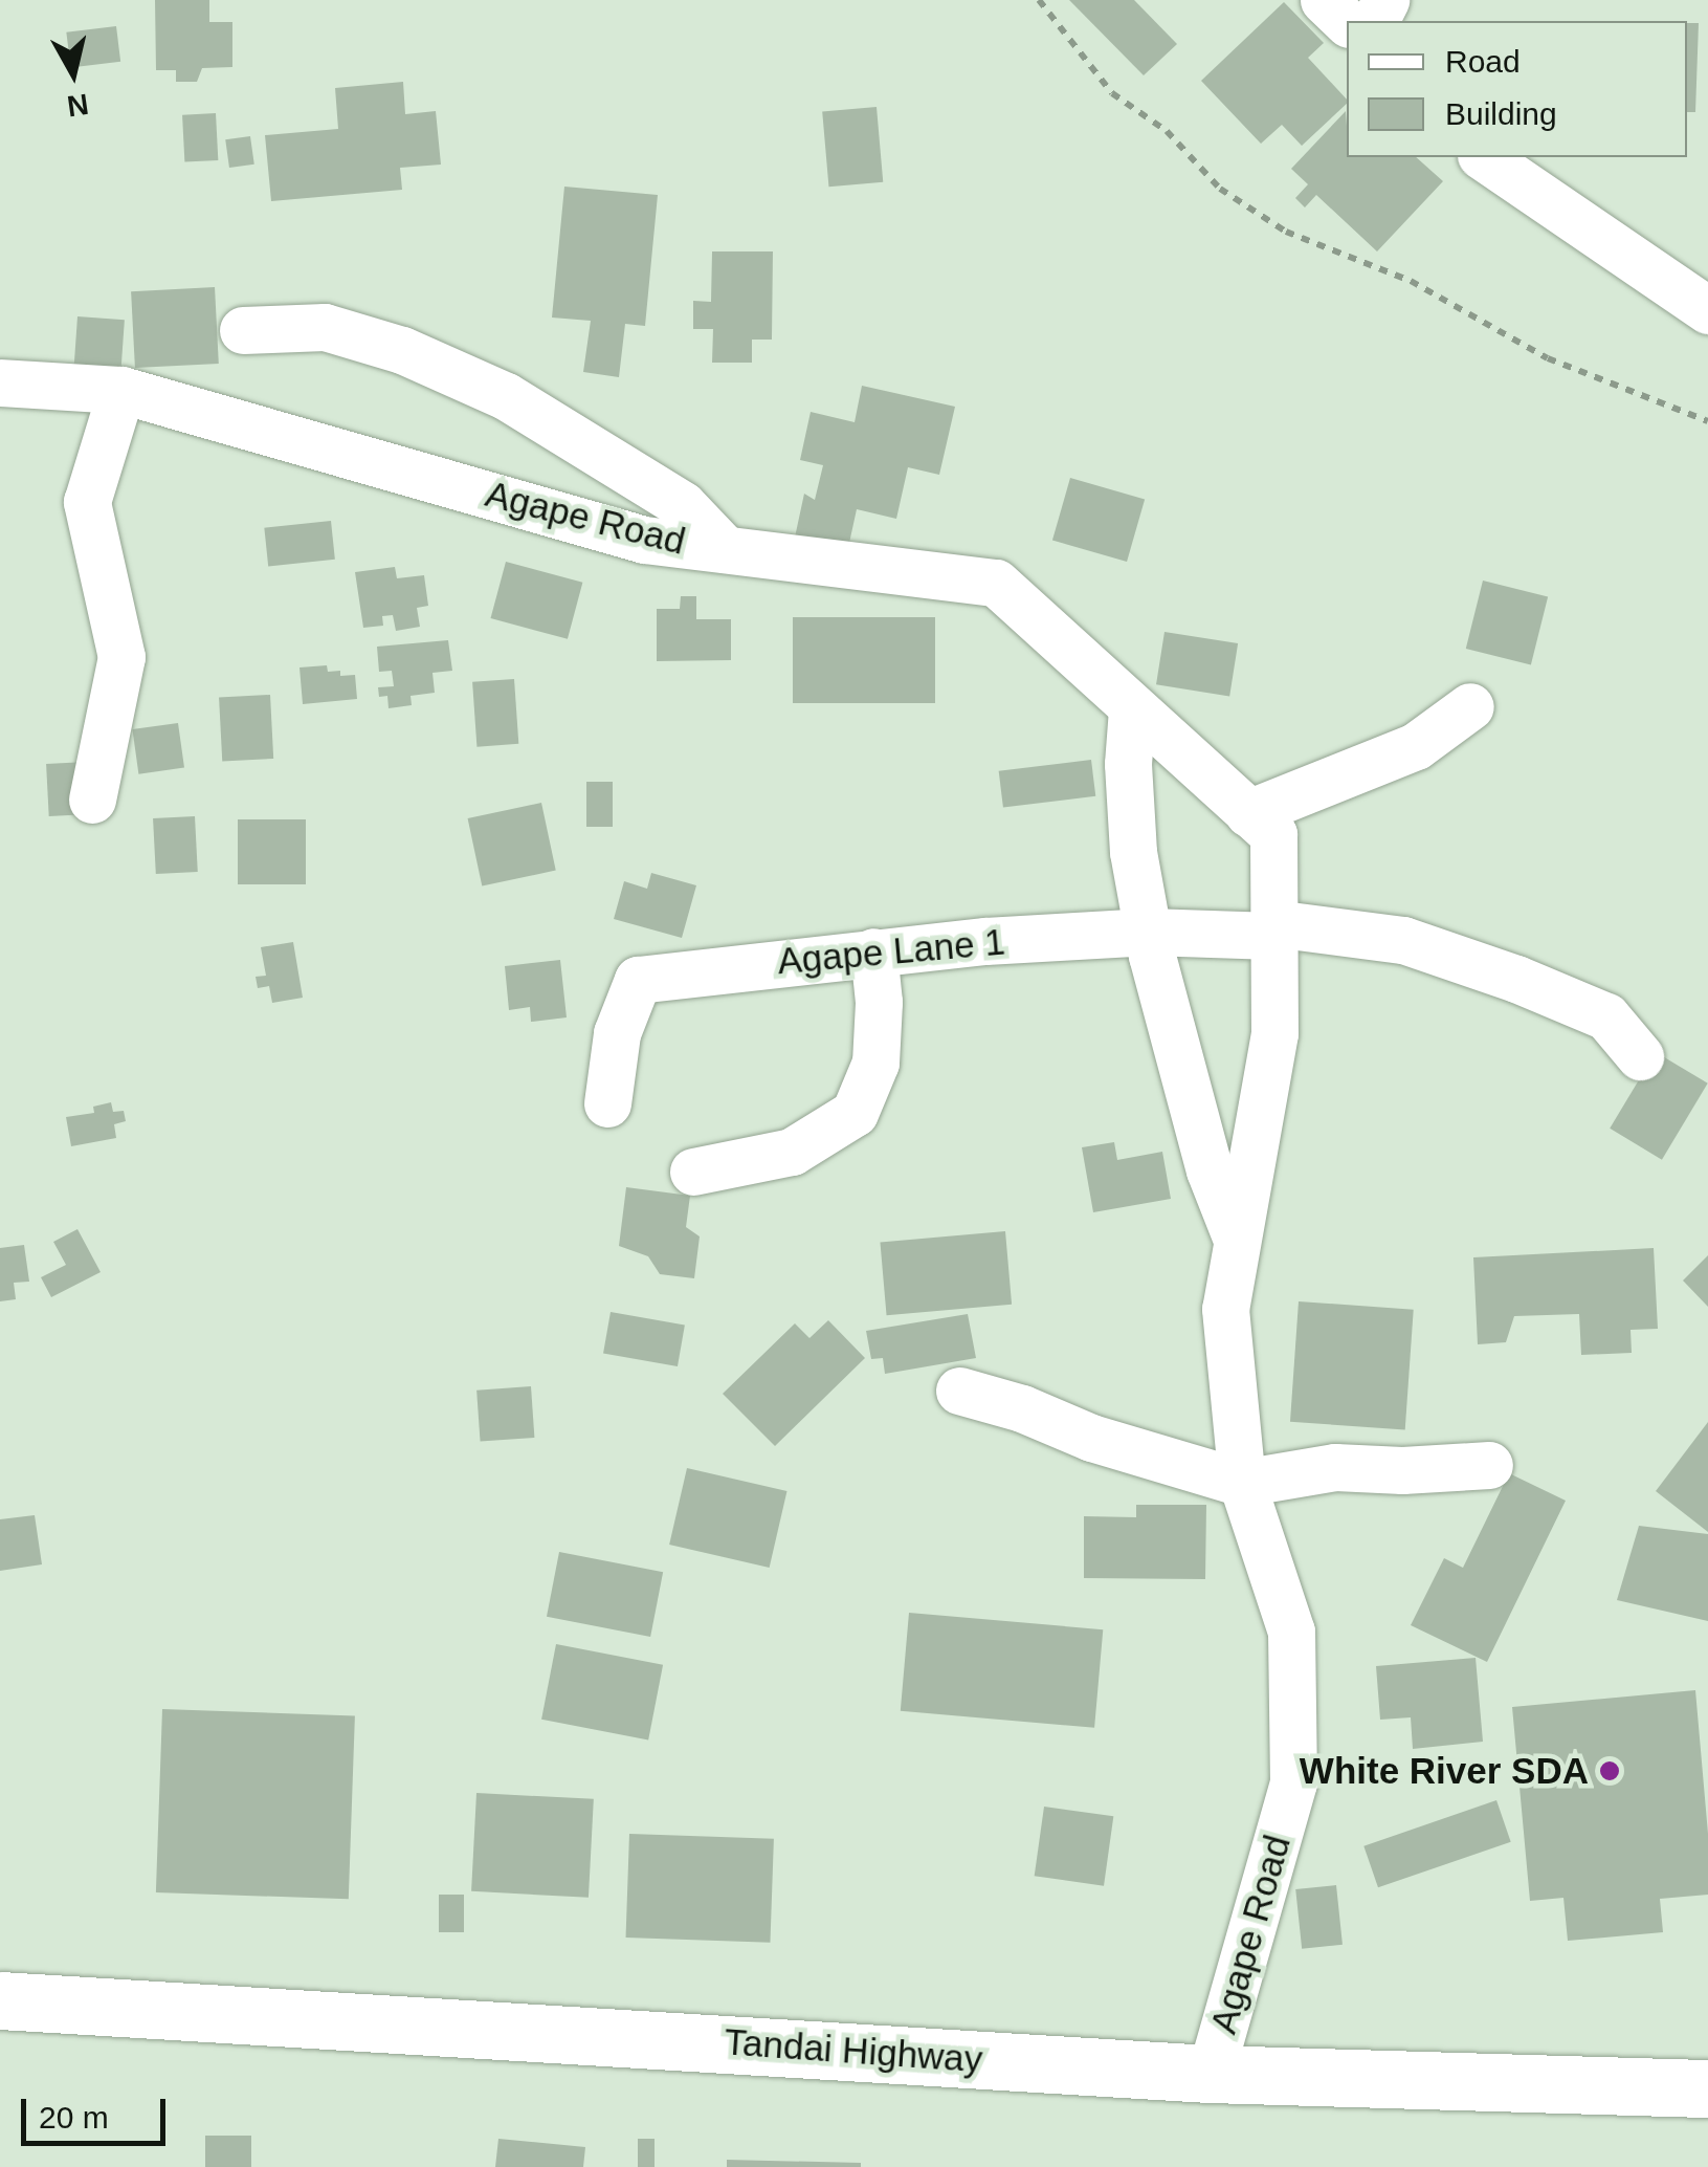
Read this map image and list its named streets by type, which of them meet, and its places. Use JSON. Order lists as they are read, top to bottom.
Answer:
{
  "streets": {
    "main road": ["Tandai Highway"],
    "street": ["Agape Road", "Agape Lane 1"]
  },
  "crossings": [
    ["Agape Road", "Agape Lane 1"],
    ["Agape Road", "Tandai Highway"]
  ],
  "places": ["White River SDA"],
  "legend": ["Road", "Building"],
  "scale_bar": "20 m",
  "north": "bottom"
}
